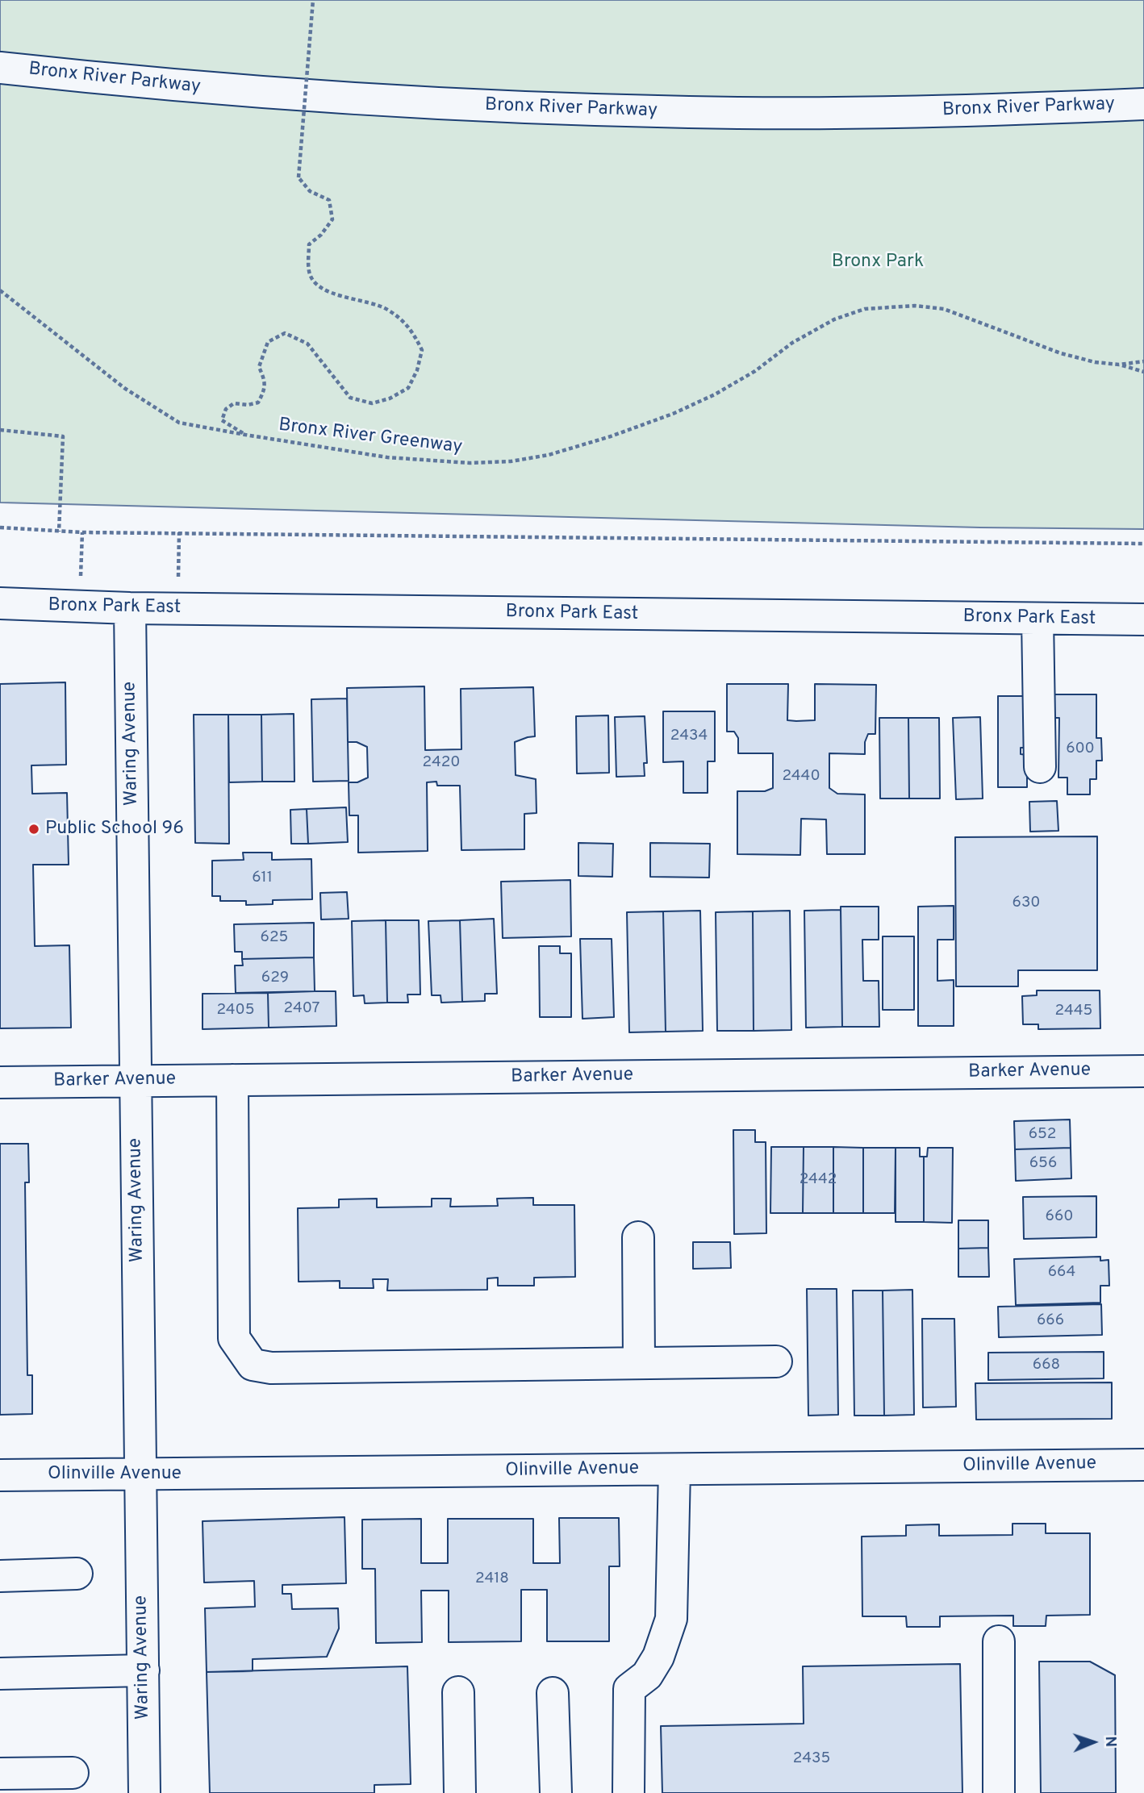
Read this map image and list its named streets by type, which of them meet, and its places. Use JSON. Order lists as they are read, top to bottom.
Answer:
{
  "streets": {
    "main road": [
      "Bronx River Parkway",
      "Bronx Park East",
      "Waring Avenue",
      "Barker Avenue",
      "Olinville Avenue"
    ],
    "path": ["Bronx River Greenway"]
  },
  "crossings": [
    ["Bronx Park East", "Waring Avenue"],
    ["Waring Avenue", "Barker Avenue"],
    ["Waring Avenue", "Olinville Avenue"]
  ],
  "parks": ["Bronx Park"],
  "places": ["Public School 96"],
  "house_numbers": [
    "2434",
    "600",
    "2420",
    "2440",
    "611",
    "630",
    "625",
    "629",
    "2407",
    "2405",
    "2445",
    "652",
    "656",
    "2442",
    "660",
    "664",
    "666",
    "668",
    "2418",
    "2435"
  ],
  "north": "right"
}
